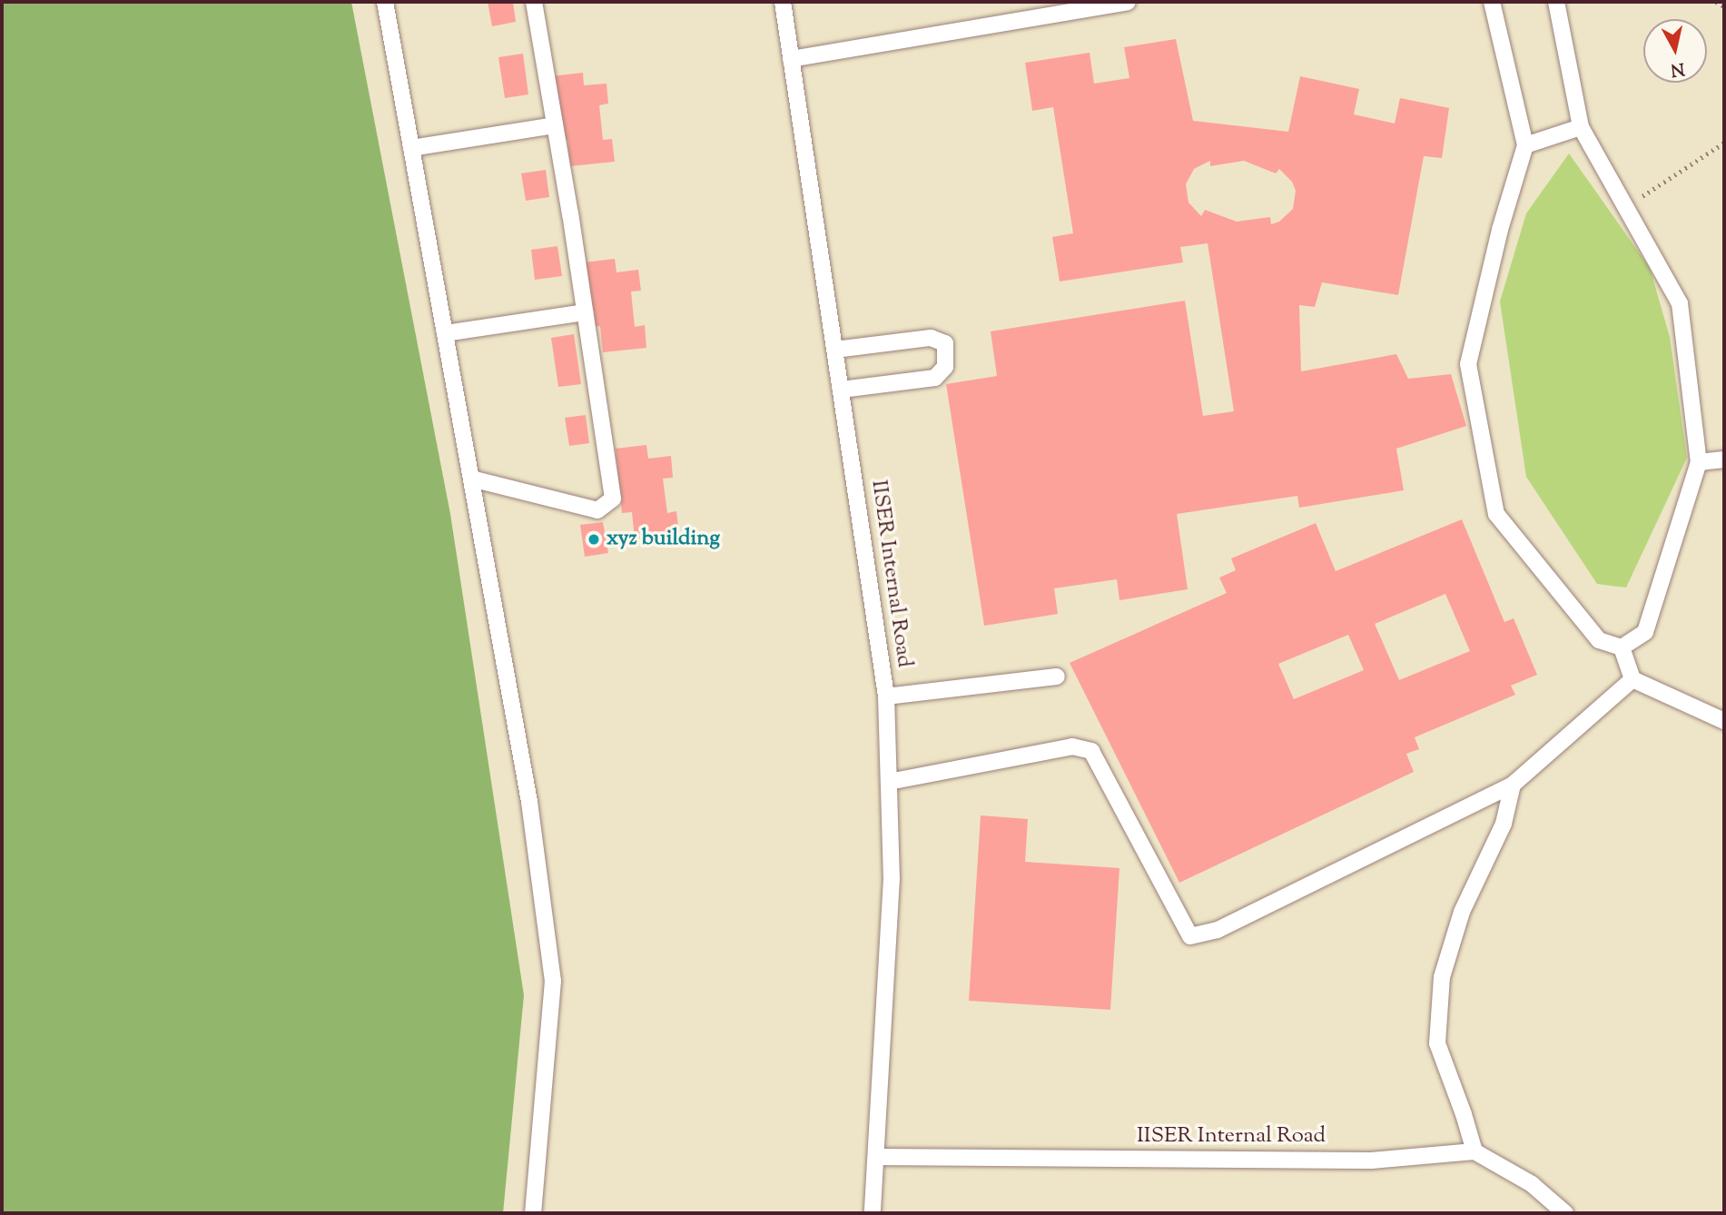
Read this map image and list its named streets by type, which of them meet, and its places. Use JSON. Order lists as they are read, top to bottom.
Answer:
{
  "streets": {
    "lane": ["IISER Internal Road"]
  },
  "places": ["xyz building"],
  "north": "bottom"
}
